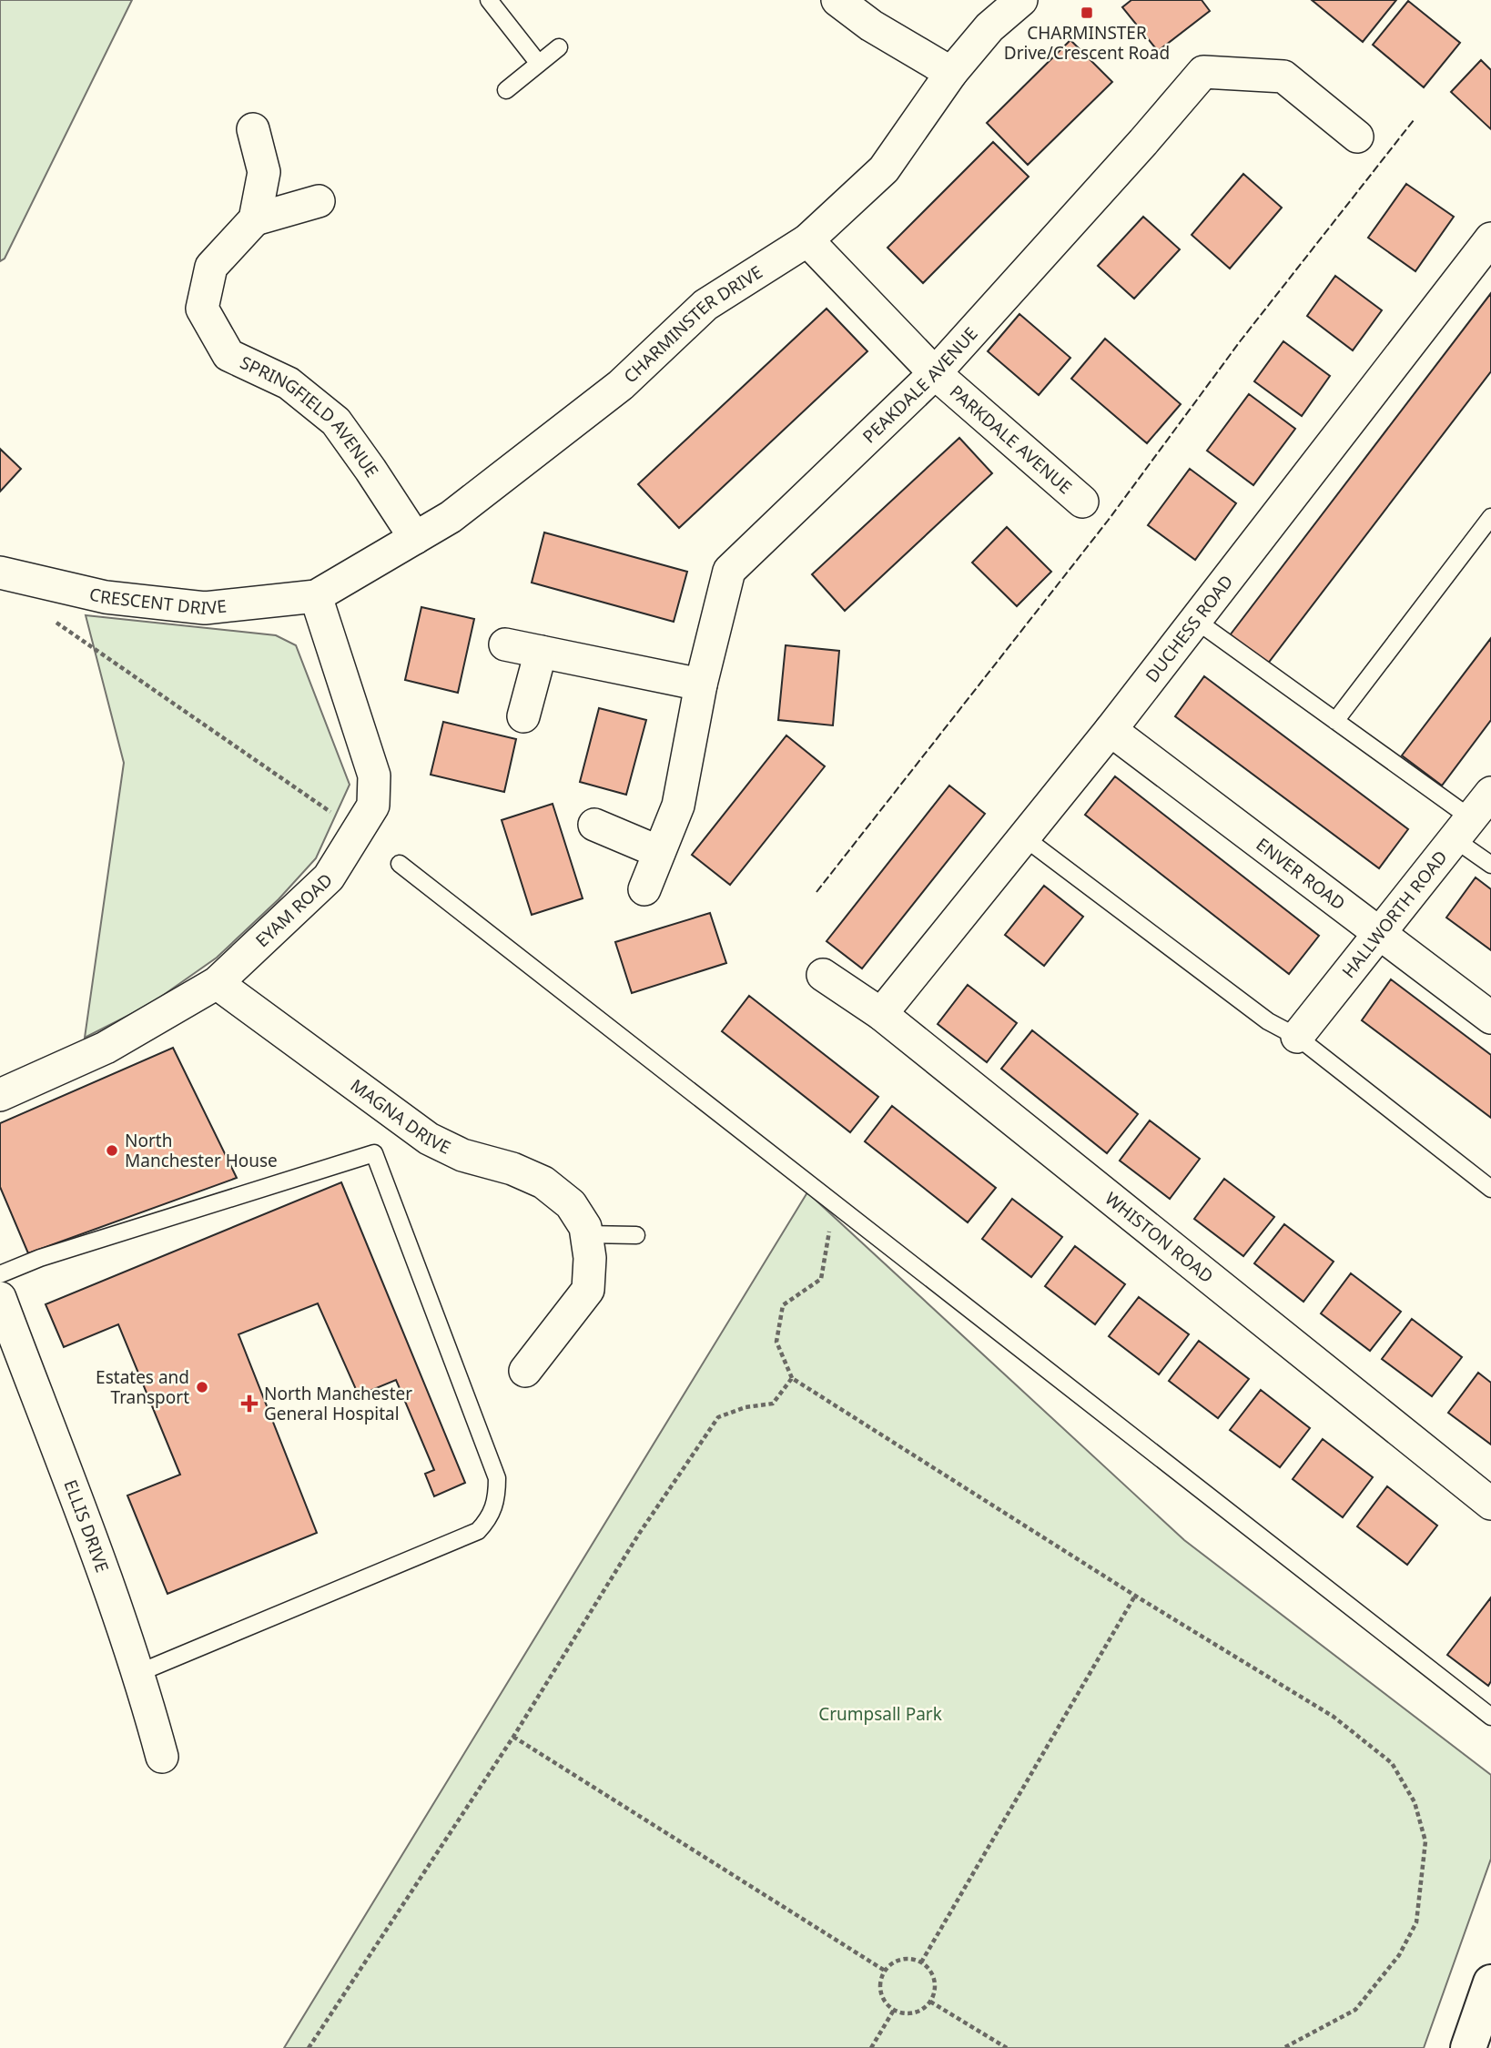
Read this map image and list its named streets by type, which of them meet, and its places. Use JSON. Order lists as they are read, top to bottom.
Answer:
{
  "streets": {
    "street": [
      "CHARMINSTER DRIVE",
      "PEAKDALE AVENUE",
      "SPRINGFIELD AVENUE",
      "PARKDALE AVENUE",
      "CRESCENT DRIVE",
      "DUCHESS ROAD",
      "ENVER ROAD",
      "EYAM ROAD",
      "HALLWORTH ROAD",
      "MAGNA DRIVE",
      "WHISTON ROAD",
      "ELLIS DRIVE"
    ]
  },
  "crossings": [
    ["CHARMINSTER DRIVE", "SPRINGFIELD AVENUE"],
    ["CHARMINSTER DRIVE", "PARKDALE AVENUE"],
    ["CHARMINSTER DRIVE", "CRESCENT DRIVE"],
    ["CHARMINSTER DRIVE", "EYAM ROAD"],
    ["PEAKDALE AVENUE", "PARKDALE AVENUE"],
    ["CRESCENT DRIVE", "EYAM ROAD"],
    ["DUCHESS ROAD", "ENVER ROAD"],
    ["DUCHESS ROAD", "WHISTON ROAD"],
    ["ENVER ROAD", "HALLWORTH ROAD"],
    ["EYAM ROAD", "MAGNA DRIVE"]
  ],
  "parks": ["Crumpsall Park"],
  "places": {
    "transit": ["CHARMINSTER Drive/Crescent Road"],
    "other": ["North Manchester House", "Estates and Transport"],
    "health": ["North Manchester General Hospital"]
  }
}
